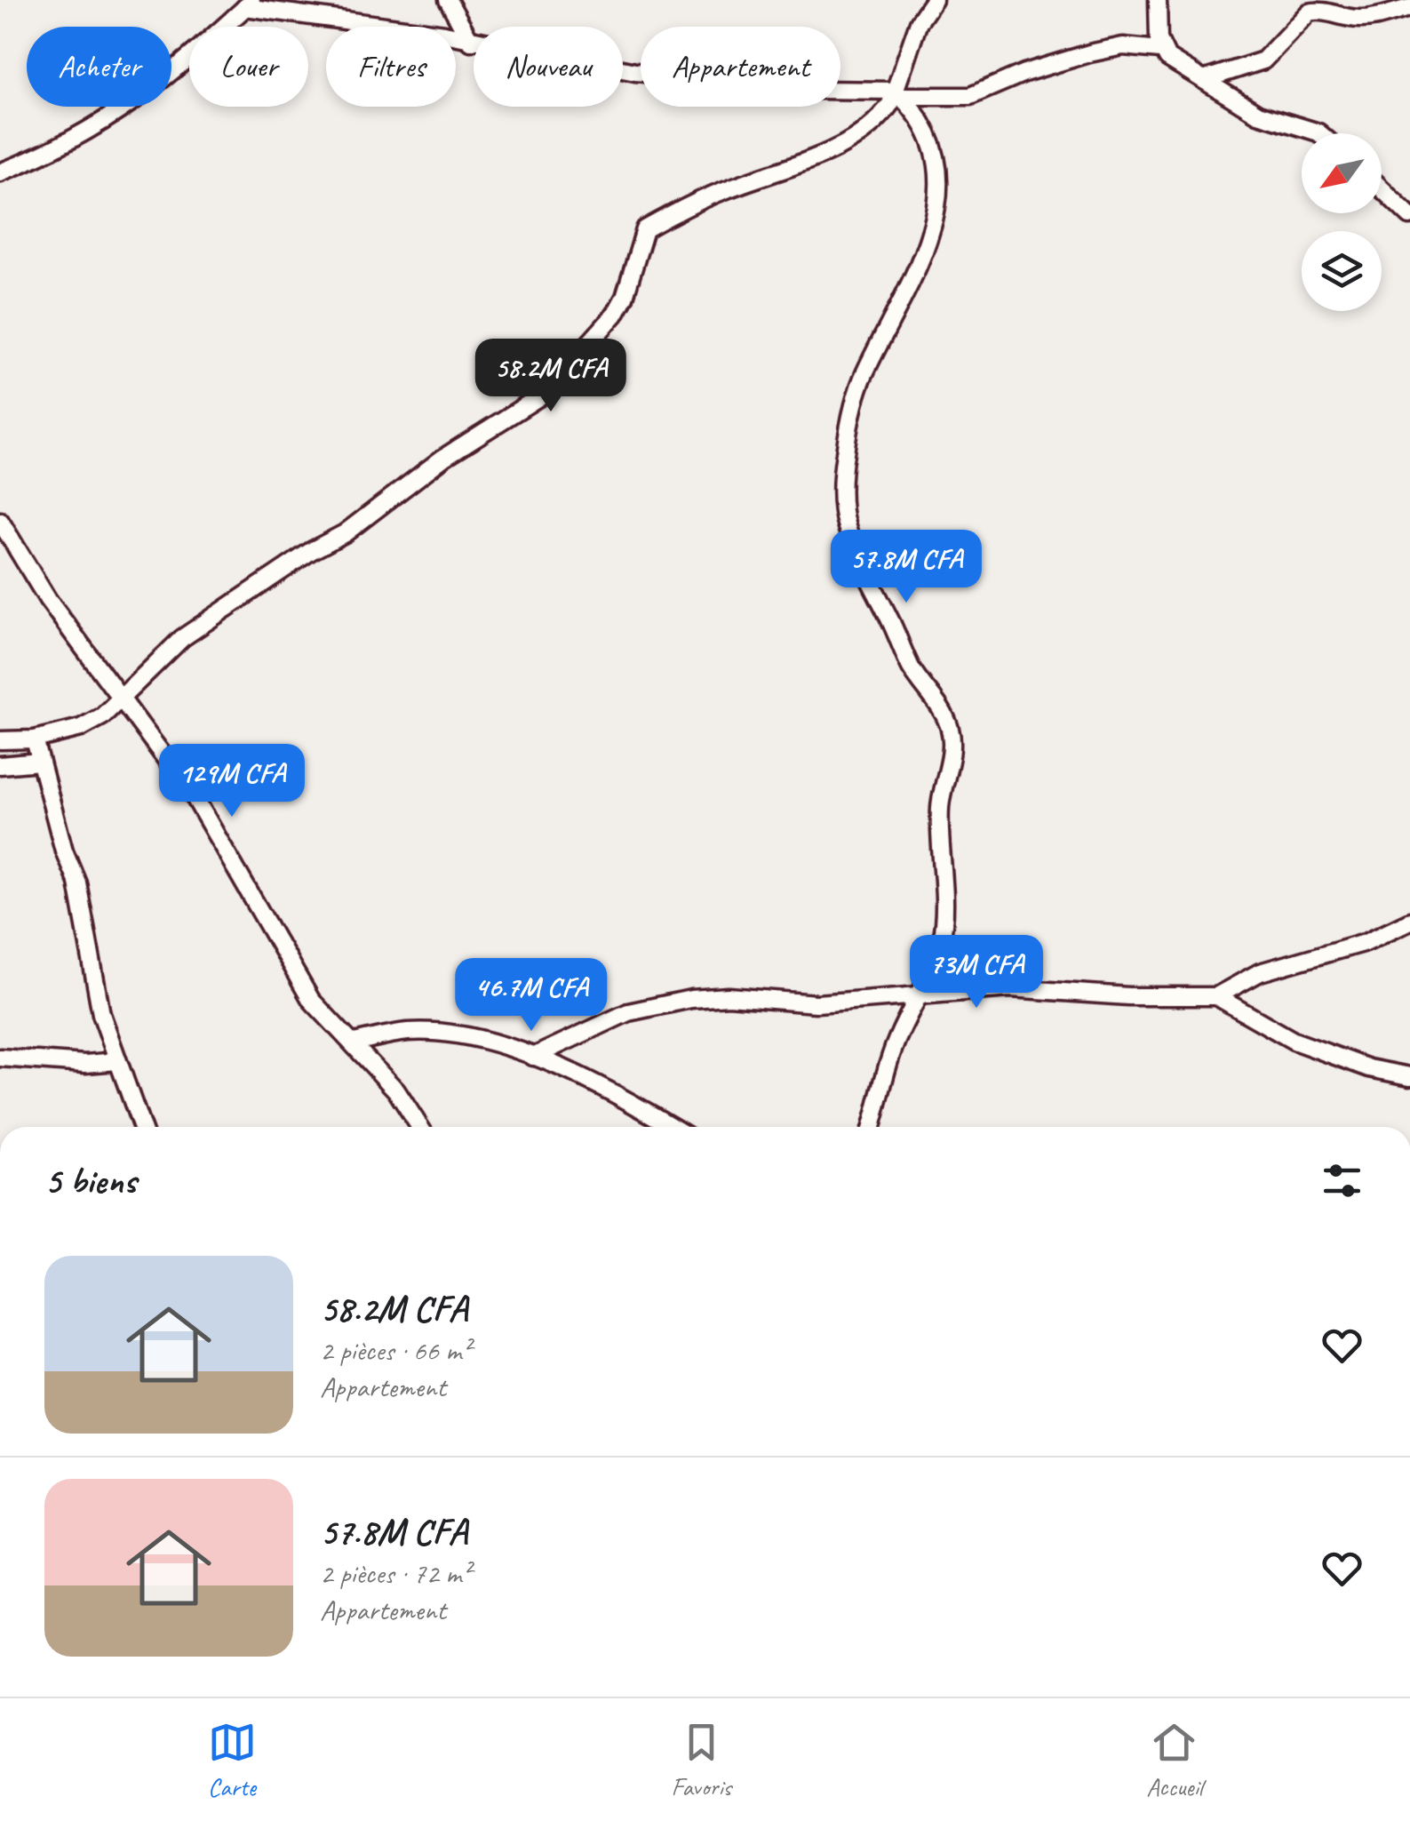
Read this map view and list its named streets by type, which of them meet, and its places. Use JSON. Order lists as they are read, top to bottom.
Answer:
{
  "north": "bottom left",
  "page": {
    "chip": [
      "Acheter",
      "Louer",
      "Filtres",
      "Nouveau",
      "Appartement"
    ],
    "price": [
      "58.2M CFA",
      "57.8M CFA",
      "129M CFA",
      "73M CFA",
      "46.7M CFA"
    ],
    "heading": "5 biens",
    "list": [
      {
        "name": "58.2M CFA",
        "note": "2 pièces · 66 m² · Appartement"
      },
      {
        "name": "57.8M CFA",
        "note": "2 pièces · 72 m² · Appartement"
      }
    ],
    "tabs": ["Carte", "Favoris", "Accueil"]
  }
}
